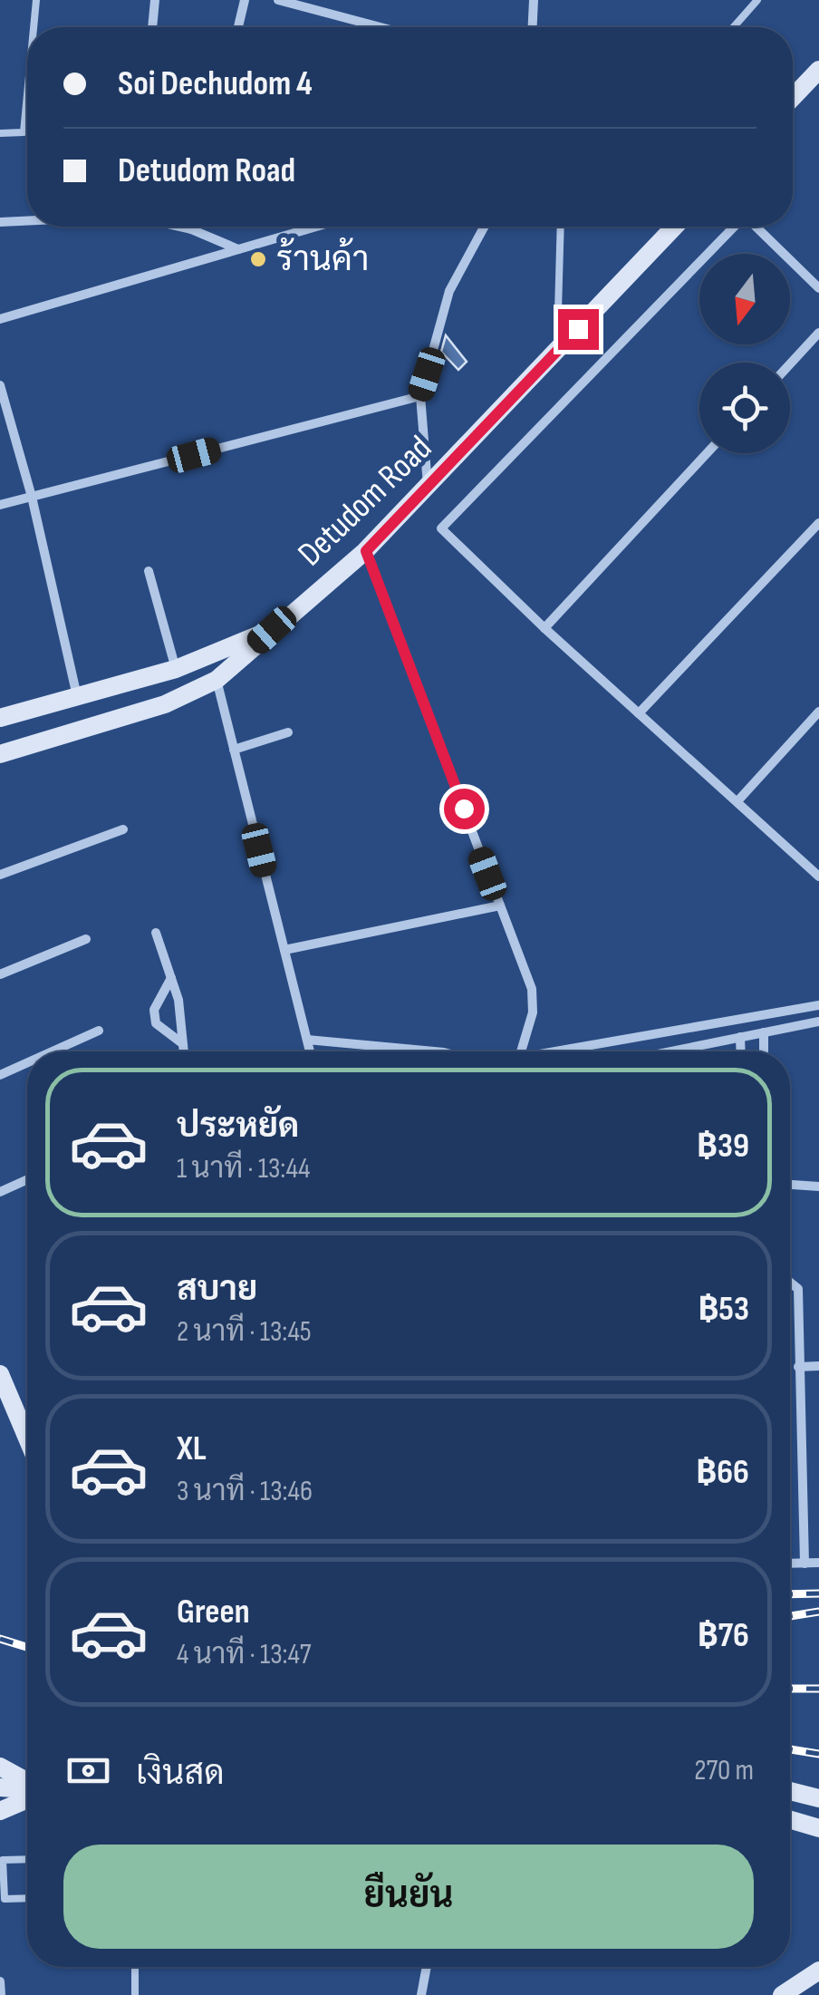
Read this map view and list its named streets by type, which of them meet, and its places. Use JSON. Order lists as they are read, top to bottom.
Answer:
{
  "streets": {
    "main road": ["Detudom Road"]
  },
  "places": ["ร้านค้า"],
  "north": "bottom",
  "page": {
    "banner": ["Soi Dechudom 4", "Detudom Road"],
    "list": [
      {
        "name": "ประหยัด",
        "note": "1 นาที · 13:44",
        "value": "฿39"
      },
      {
        "name": "สบาย",
        "note": "2 นาที · 13:45",
        "value": "฿53"
      },
      {
        "name": "XL",
        "note": "3 นาที · 13:46",
        "value": "฿66"
      },
      {
        "name": "Green",
        "note": "4 นาที · 13:47",
        "value": "฿76"
      }
    ],
    "pay": ["เงินสด", "270 m"],
    "buttons": "ยืนยัน"
  }
}
